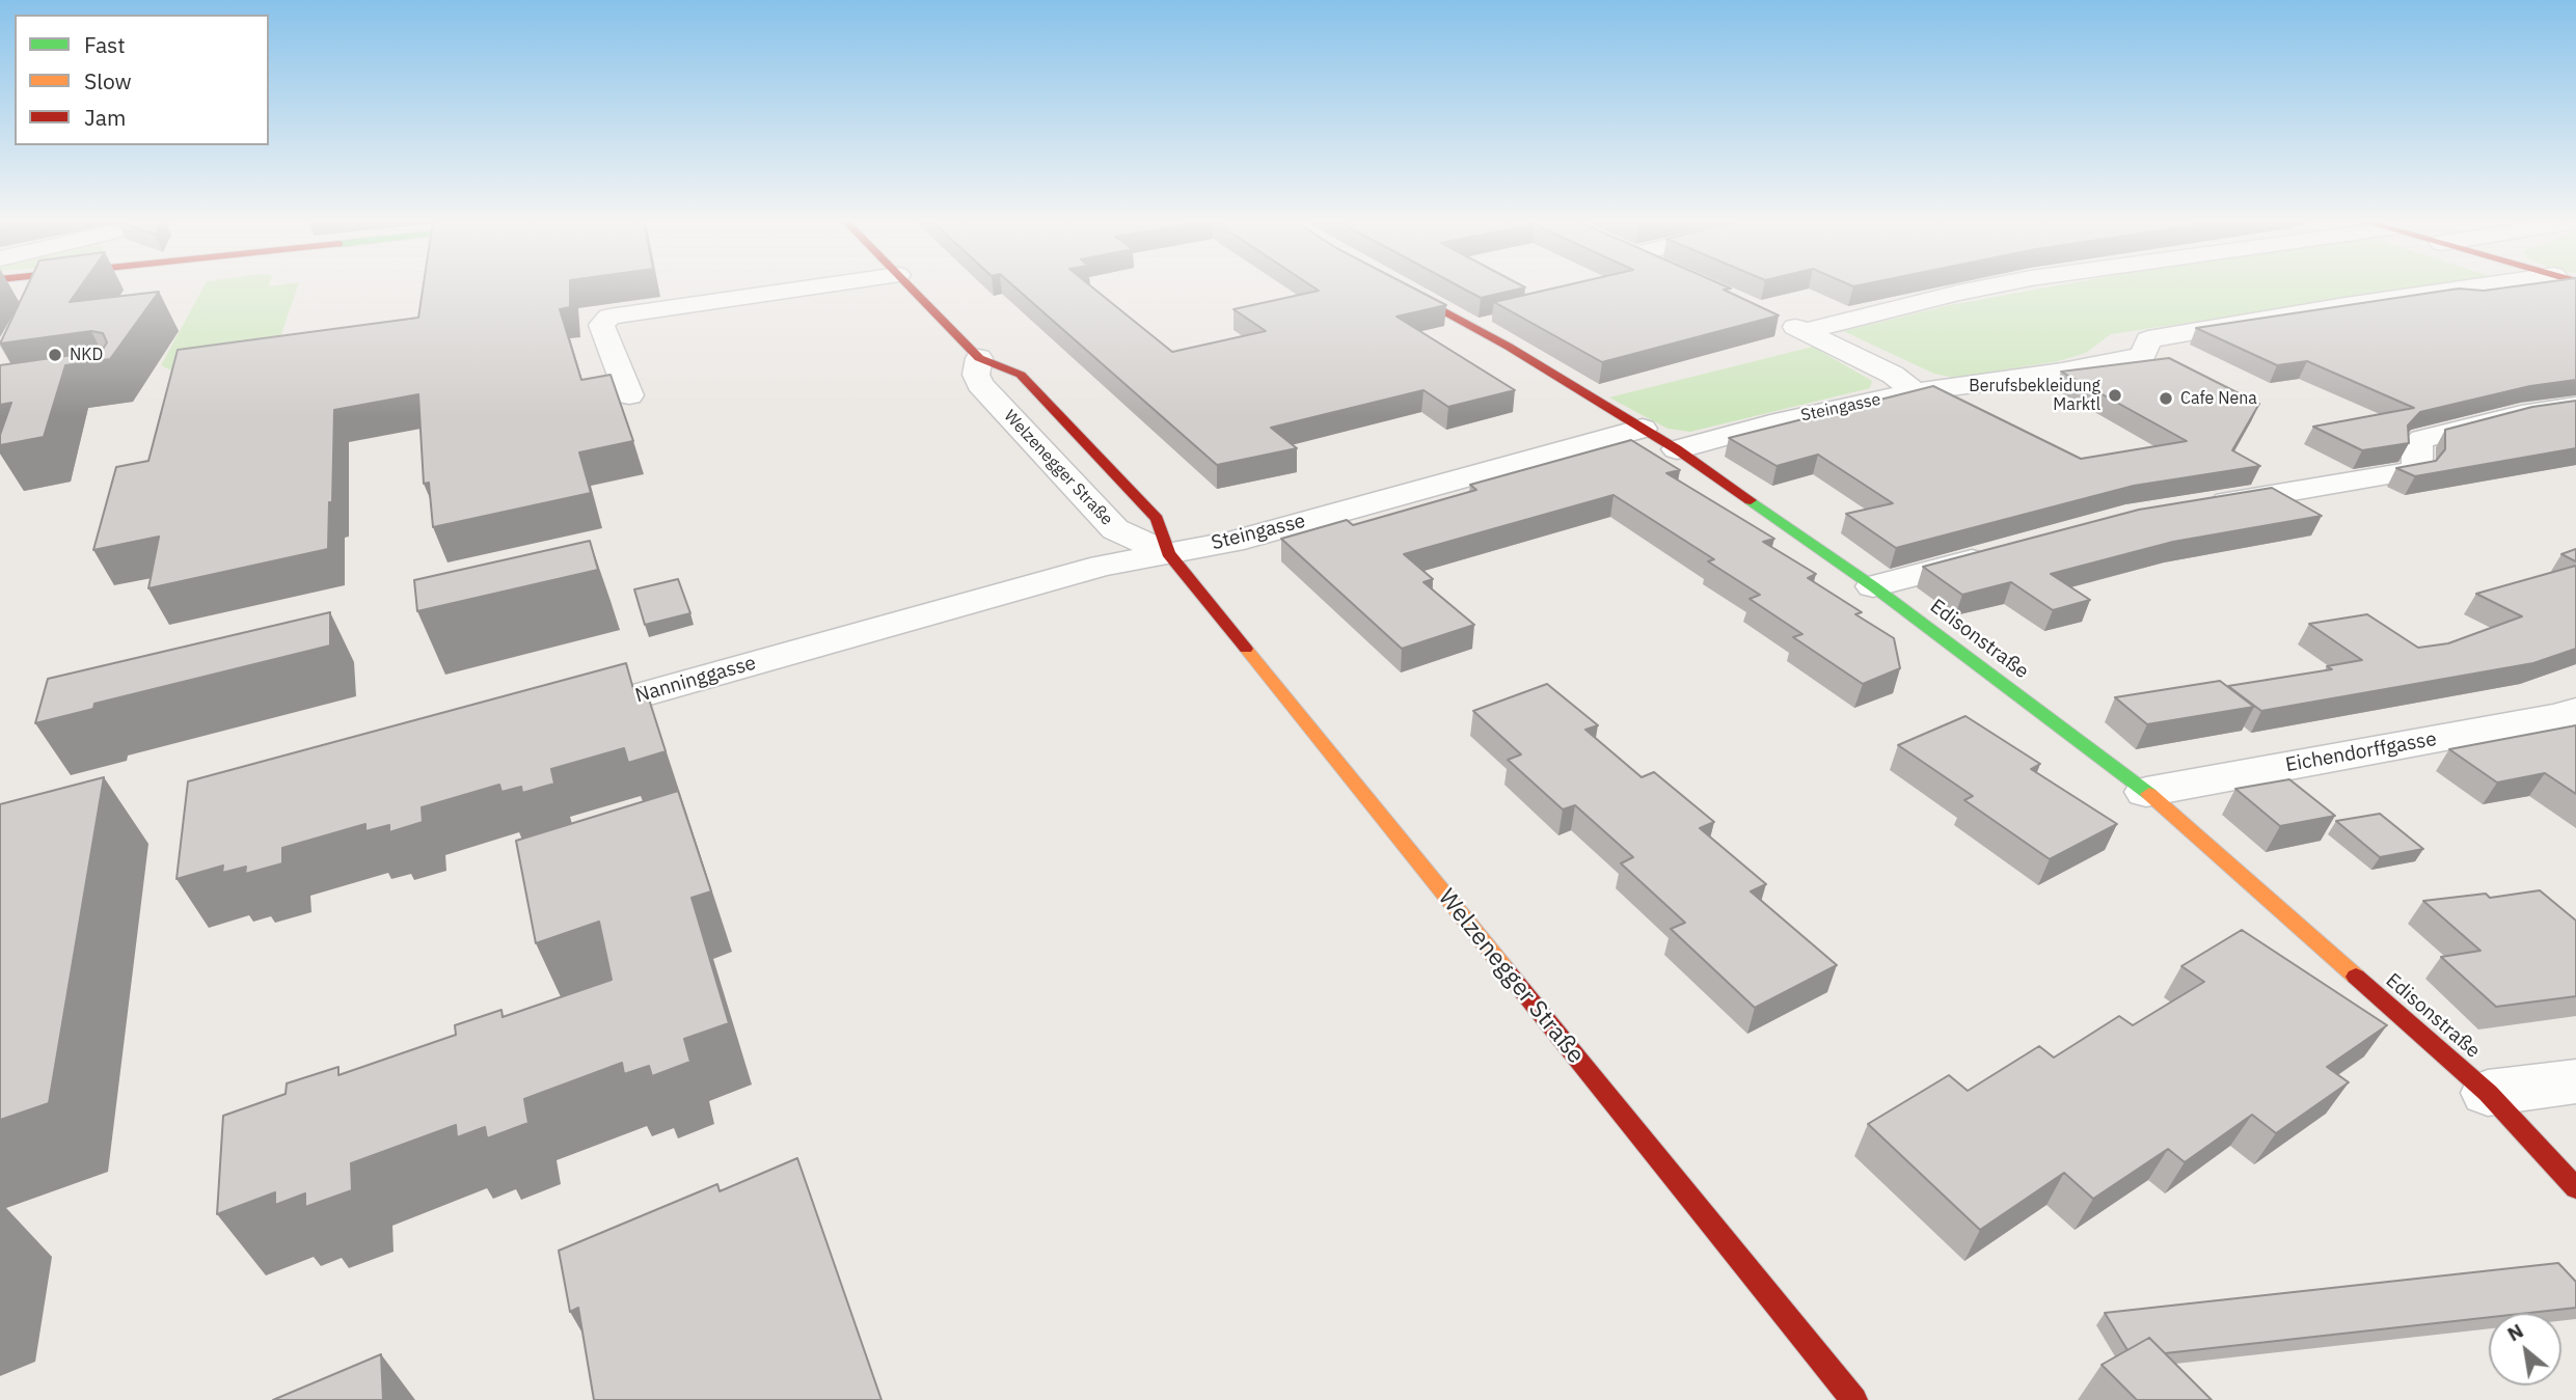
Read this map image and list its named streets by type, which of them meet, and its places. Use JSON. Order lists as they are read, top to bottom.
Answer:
{
  "streets": {
    "street": [
      "Steingasse",
      "Welzenegger Straße",
      "Edisonstraße",
      "Nanninggasse",
      "Eichendorffgasse"
    ]
  },
  "crossings": [
    ["Steingasse", "Welzenegger Straße"],
    ["Steingasse", "Edisonstraße"],
    ["Steingasse", "Nanninggasse"],
    ["Welzenegger Straße", "Nanninggasse"],
    ["Edisonstraße", "Eichendorffgasse"]
  ],
  "places": ["NKD", "Berufsbekleidung Marktl", "Cafe Nena"],
  "legend": ["Fast", "Slow", "Jam"],
  "north": "top left"
}
